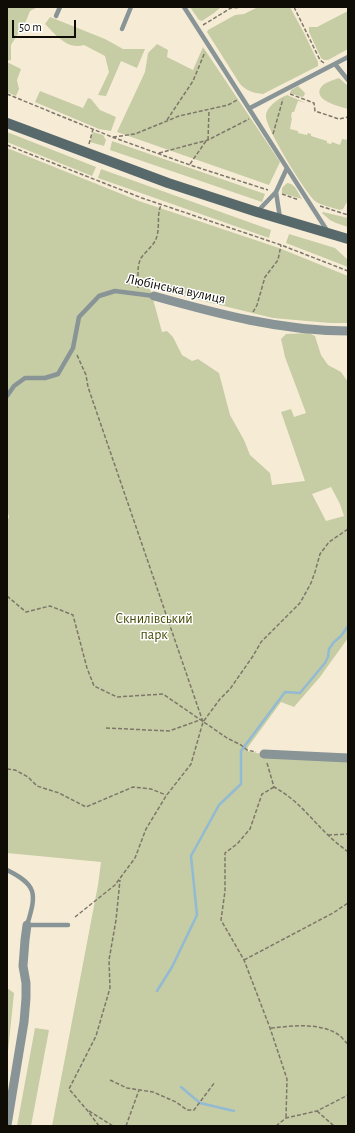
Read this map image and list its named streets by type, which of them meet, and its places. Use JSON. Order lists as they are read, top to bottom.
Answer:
{
  "streets": {
    "street": ["Любінська вулиця"]
  },
  "parks": ["Скнилівський парк"],
  "scale_bar": "50 m"
}
